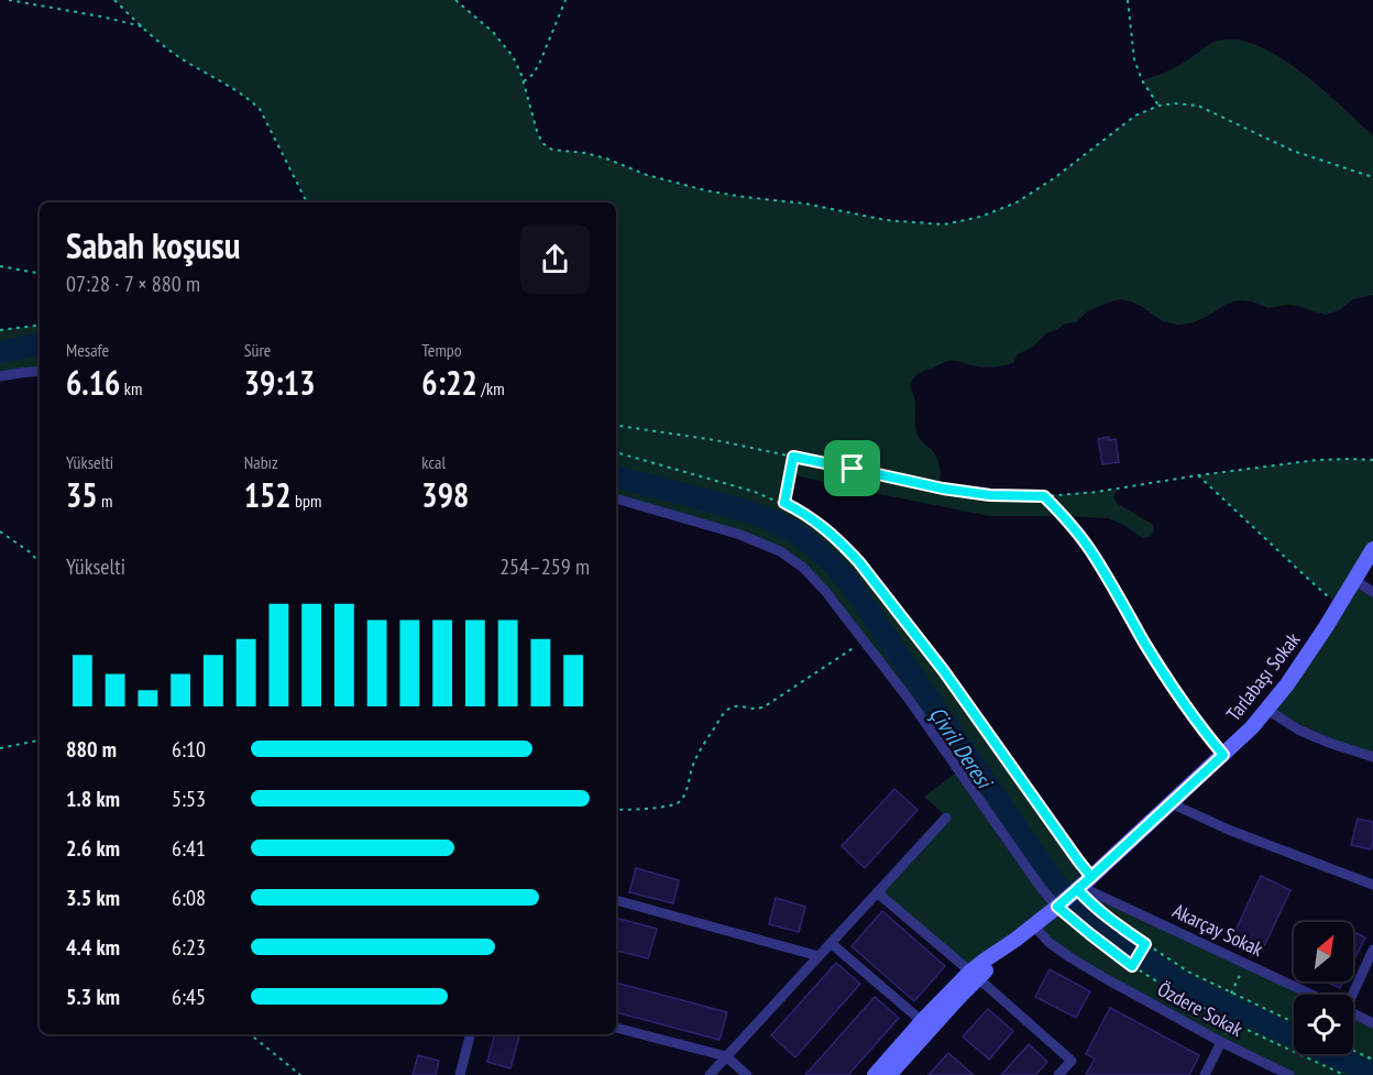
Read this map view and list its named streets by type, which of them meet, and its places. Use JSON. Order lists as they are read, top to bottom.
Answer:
{
  "streets": {
    "street": ["Tarlabaşı Sokak", "Akarçay Sokak", "Özdere Sokak"]
  },
  "crossings": [
    ["Tarlabaşı Sokak", "Akarçay Sokak"],
    ["Tarlabaşı Sokak", "Özdere Sokak"]
  ],
  "water": ["Çivril Deresi"],
  "north": "top right",
  "page": {
    "heading": ["Sabah koşusu", "07:28 · 7 × 880 m"],
    "stats": [
      ["Mesafe", "6.16 km"],
      ["Süre", "39:13"],
      ["Tempo", "6:22 /km"],
      ["Yükselti", "35 m"],
      ["Nabız", "152 bpm"],
      ["kcal", "398"]
    ],
    "chart": ["Yükselti", "254–259 m"],
    "list": [
      {
        "name": "880 m",
        "note": "6:10"
      },
      {
        "name": "1.8 km",
        "note": "5:53"
      },
      {
        "name": "2.6 km",
        "note": "6:41"
      },
      {
        "name": "3.5 km",
        "note": "6:08"
      },
      {
        "name": "4.4 km",
        "note": "6:23"
      },
      {
        "name": "5.3 km",
        "note": "6:45"
      }
    ]
  }
}
